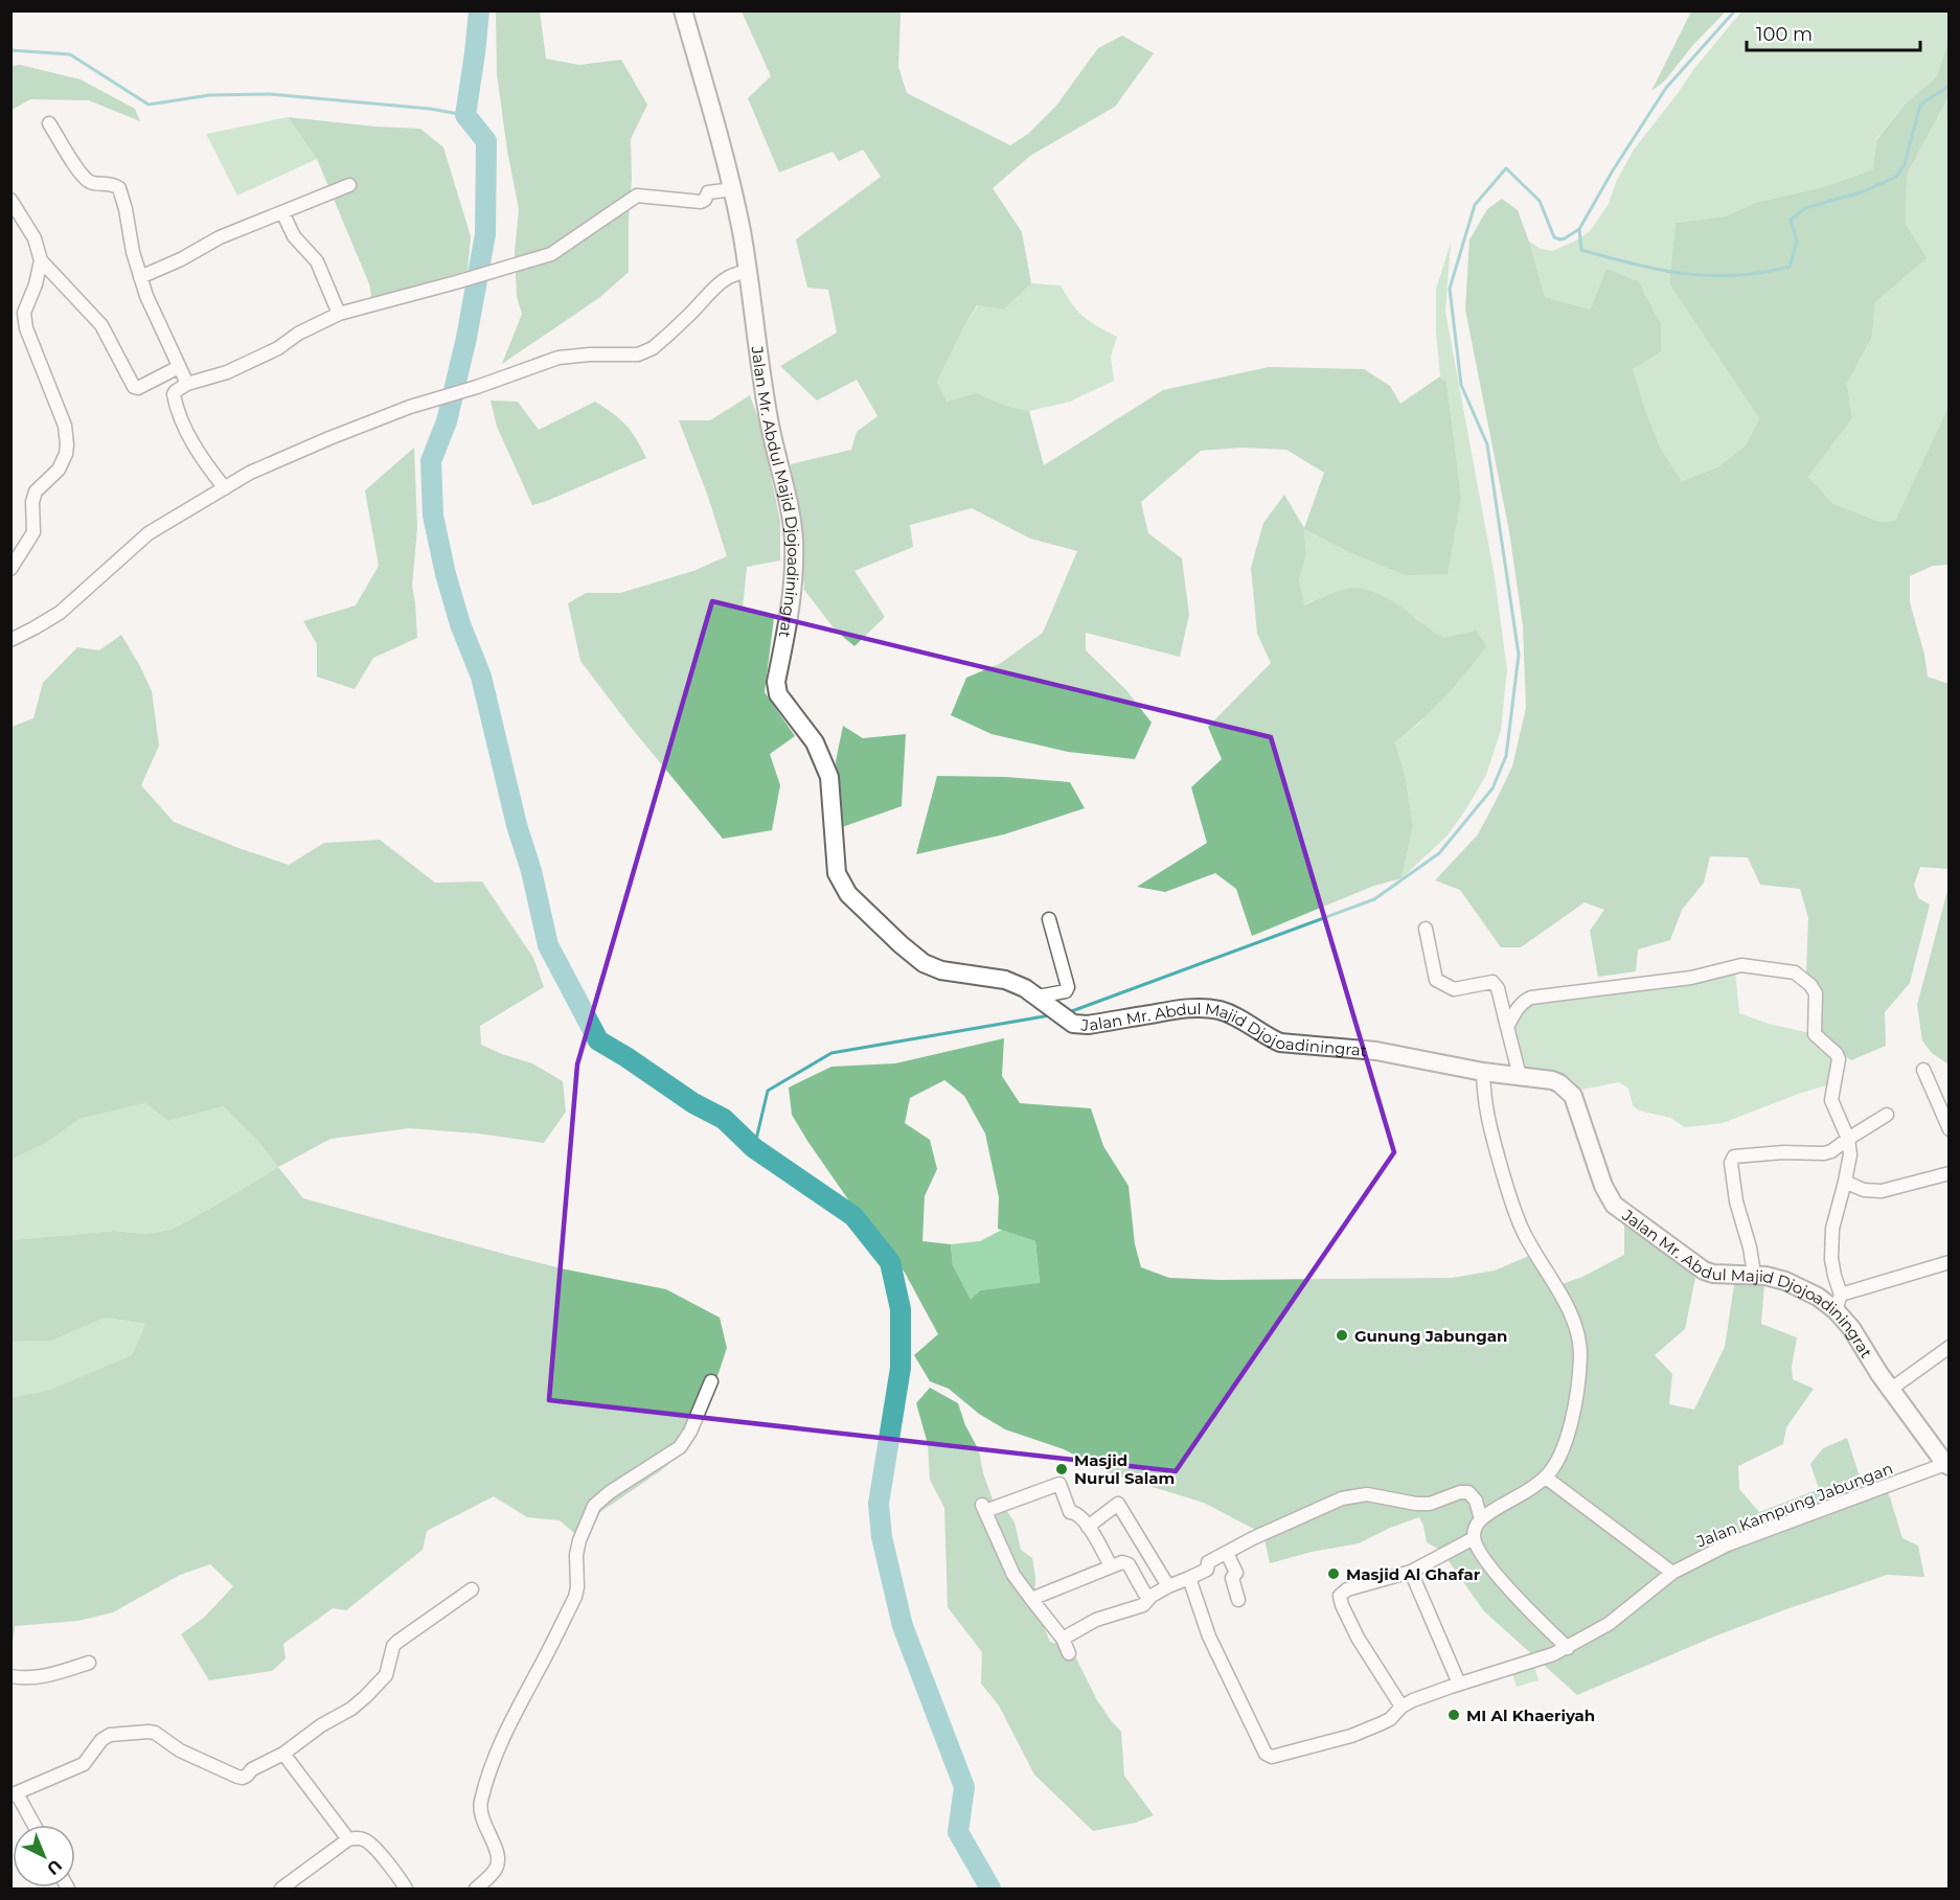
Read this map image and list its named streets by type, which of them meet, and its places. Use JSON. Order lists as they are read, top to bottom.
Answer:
{
  "streets": {
    "street": ["Jalan Mr. Abdul Majid Djojoadiningrat", "Jalan Kampung Jabungan"]
  },
  "crossings": [
    ["Jalan Mr. Abdul Majid Djojoadiningrat", "Jalan Kampung Jabungan"]
  ],
  "places": [
    "Gunung Jabungan",
    "Masjid Nurul Salam",
    "Masjid Al Ghafar",
    "MI Al Khaeriyah"
  ],
  "scale_bar": "100 m",
  "north": "bottom right"
}
